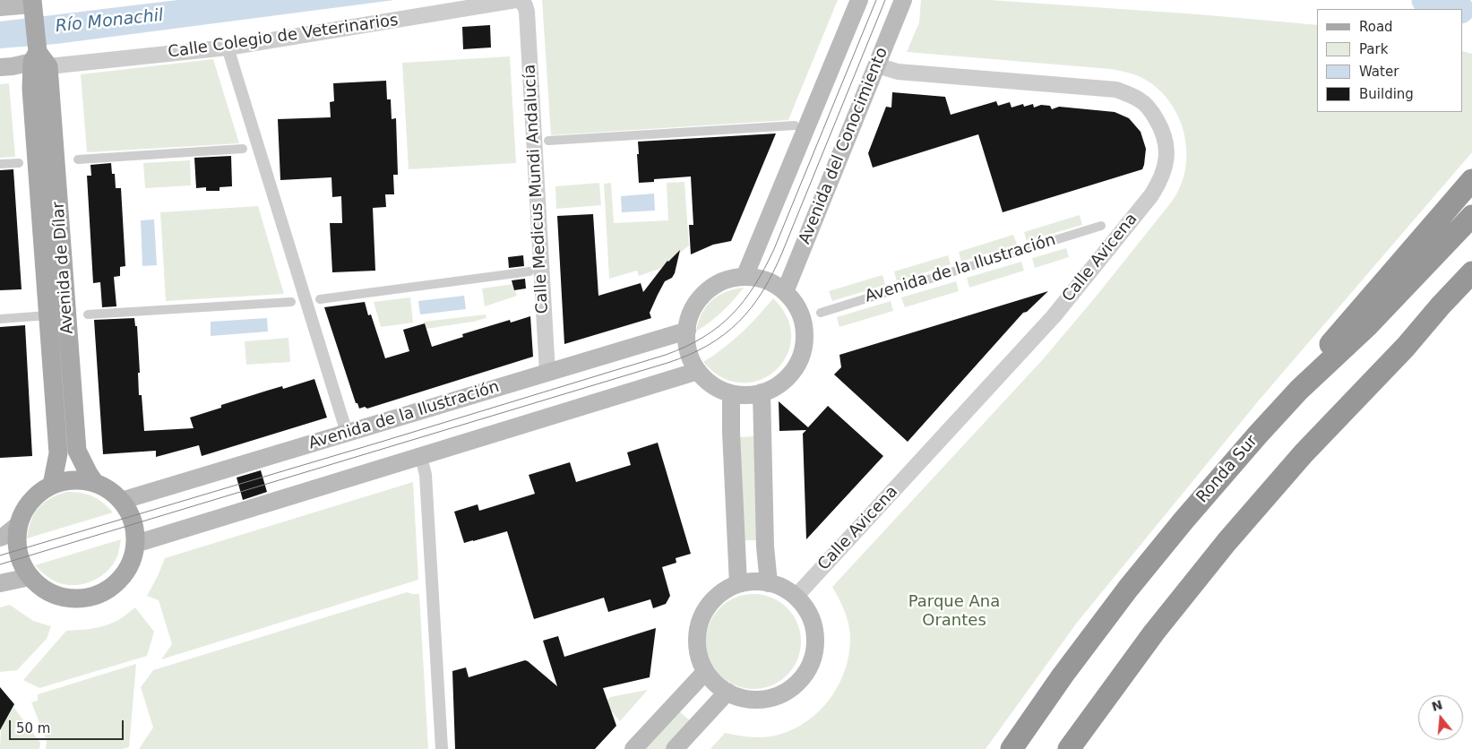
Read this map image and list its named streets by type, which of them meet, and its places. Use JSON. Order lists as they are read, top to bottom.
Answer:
{
  "streets": {
    "highway": ["Ronda Sur"],
    "main road": ["Avenida del Conocimiento", "Avenida de Dílar", "Avenida de la Ilustración"],
    "street": ["Calle Colegio de Veterinarios", "Calle Medicus Mundi Andalucía", "Calle Avicena"]
  },
  "crossings": [
    ["Calle Colegio de Veterinarios", "Calle Medicus Mundi Andalucía"],
    ["Calle Colegio de Veterinarios", "Avenida de Dílar"],
    ["Avenida del Conocimiento", "Calle Avicena"],
    ["Avenida del Conocimiento", "Avenida de la Ilustración"],
    ["Calle Medicus Mundi Andalucía", "Avenida de la Ilustración"],
    ["Avenida de Dílar", "Avenida de la Ilustración"]
  ],
  "water": ["Río Monachil"],
  "parks": ["Parque Ana Orantes"],
  "legend": [
    "Road",
    "Park",
    "Water",
    "Building"
  ],
  "scale_bar": "50 m",
  "north": "top"
}
